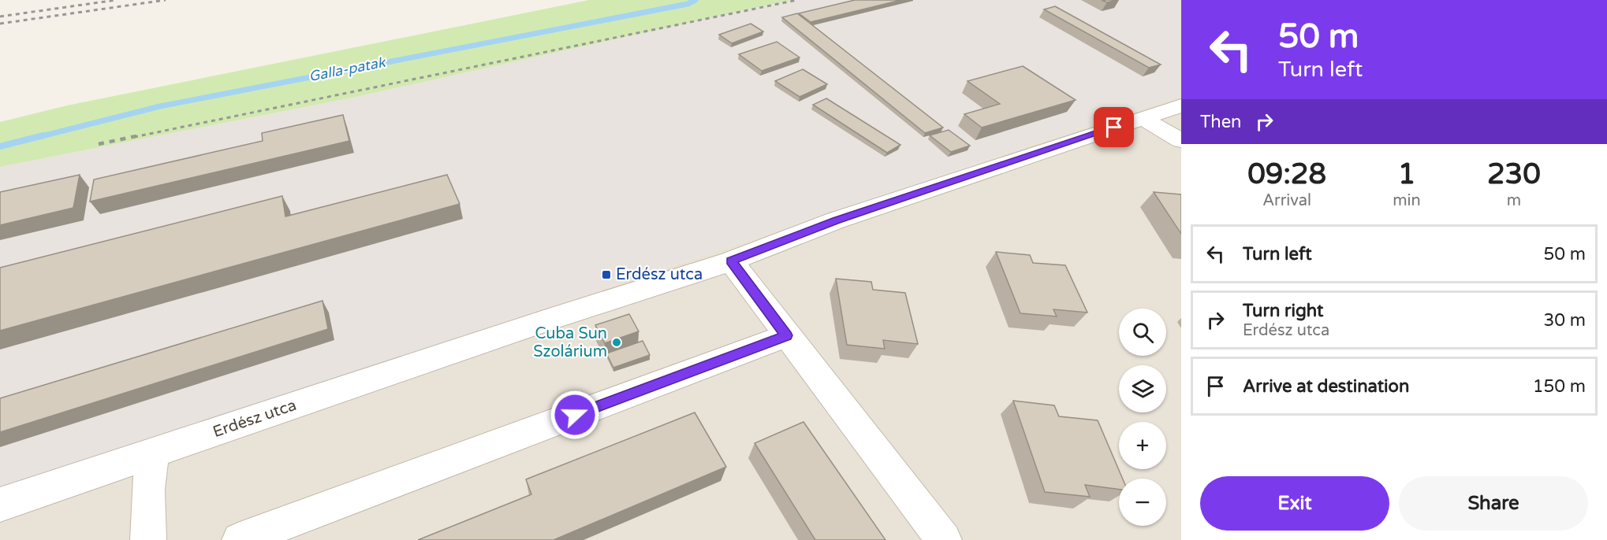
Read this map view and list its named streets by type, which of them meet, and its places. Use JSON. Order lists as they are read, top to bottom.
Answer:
{
  "streets": {
    "street": ["Erdész utca"]
  },
  "water": ["Galla-patak"],
  "places": {
    "transit": ["Erdész utca"],
    "other": ["Cuba Sun Szolárium"]
  },
  "page": {
    "turn": ["50 m", "Turn left"],
    "then": "Then",
    "eta": [
      "09:28",
      "Arrival",
      "1",
      "min",
      "230",
      "m"
    ],
    "list": [
      {
        "name": "Turn left",
        "value": "50 m"
      },
      {
        "name": "Turn right",
        "note": "Erdész utca",
        "value": "30 m"
      },
      {
        "name": "Arrive at destination",
        "value": "150 m"
      }
    ],
    "map_buttons": ["+", "−"],
    "buttons": ["Exit", "Share"]
  }
}
